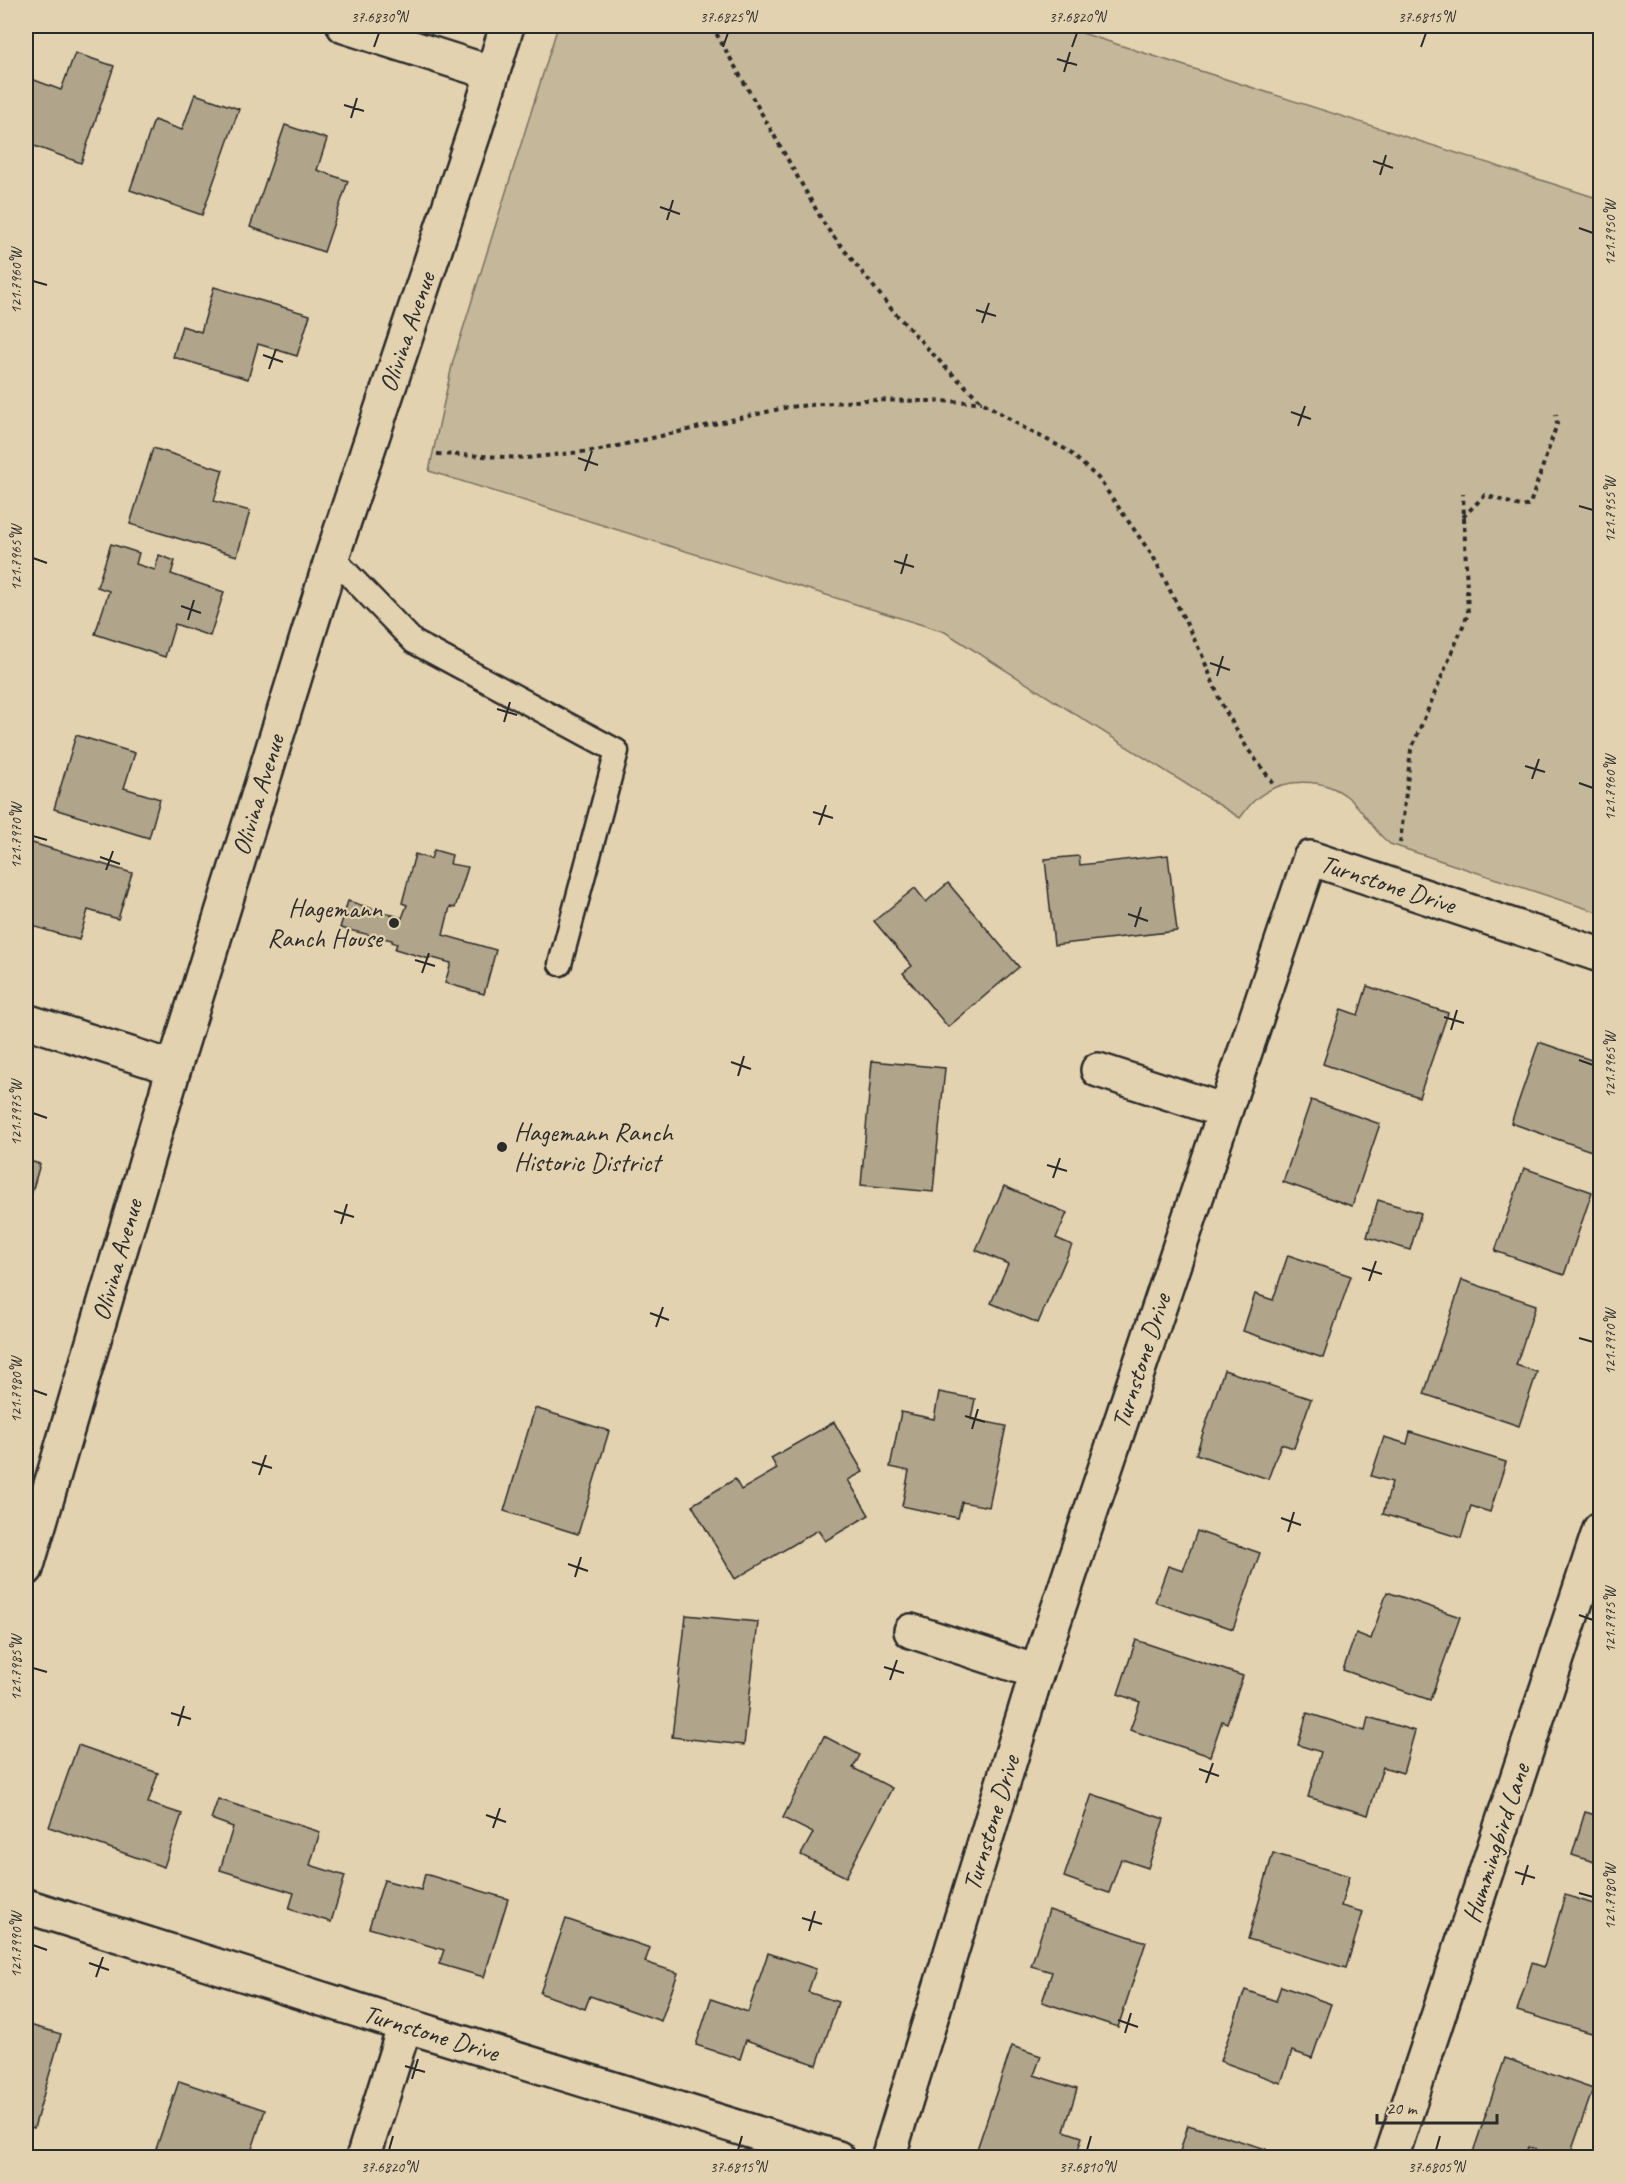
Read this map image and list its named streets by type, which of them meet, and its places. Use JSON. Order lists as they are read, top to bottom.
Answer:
{
  "streets": {
    "street": ["Olivina Avenue", "Turnstone Drive", "Hummingbird Lane"]
  },
  "places": ["Hagemann Ranch House", "Hagemann Ranch Historic District"],
  "scale_bar": "20 m",
  "coordinates": [
    "37.6830°N",
    "37.6825°N",
    "37.6820°N",
    "37.6815°N",
    "121.7950°W",
    "121.7960°W",
    "121.7955°W",
    "121.7965°W",
    "121.7970°W",
    "121.7975°W",
    "121.7980°W",
    "121.7985°W",
    "121.7990°W",
    "37.6810°N",
    "37.6805°N"
  ]
}
